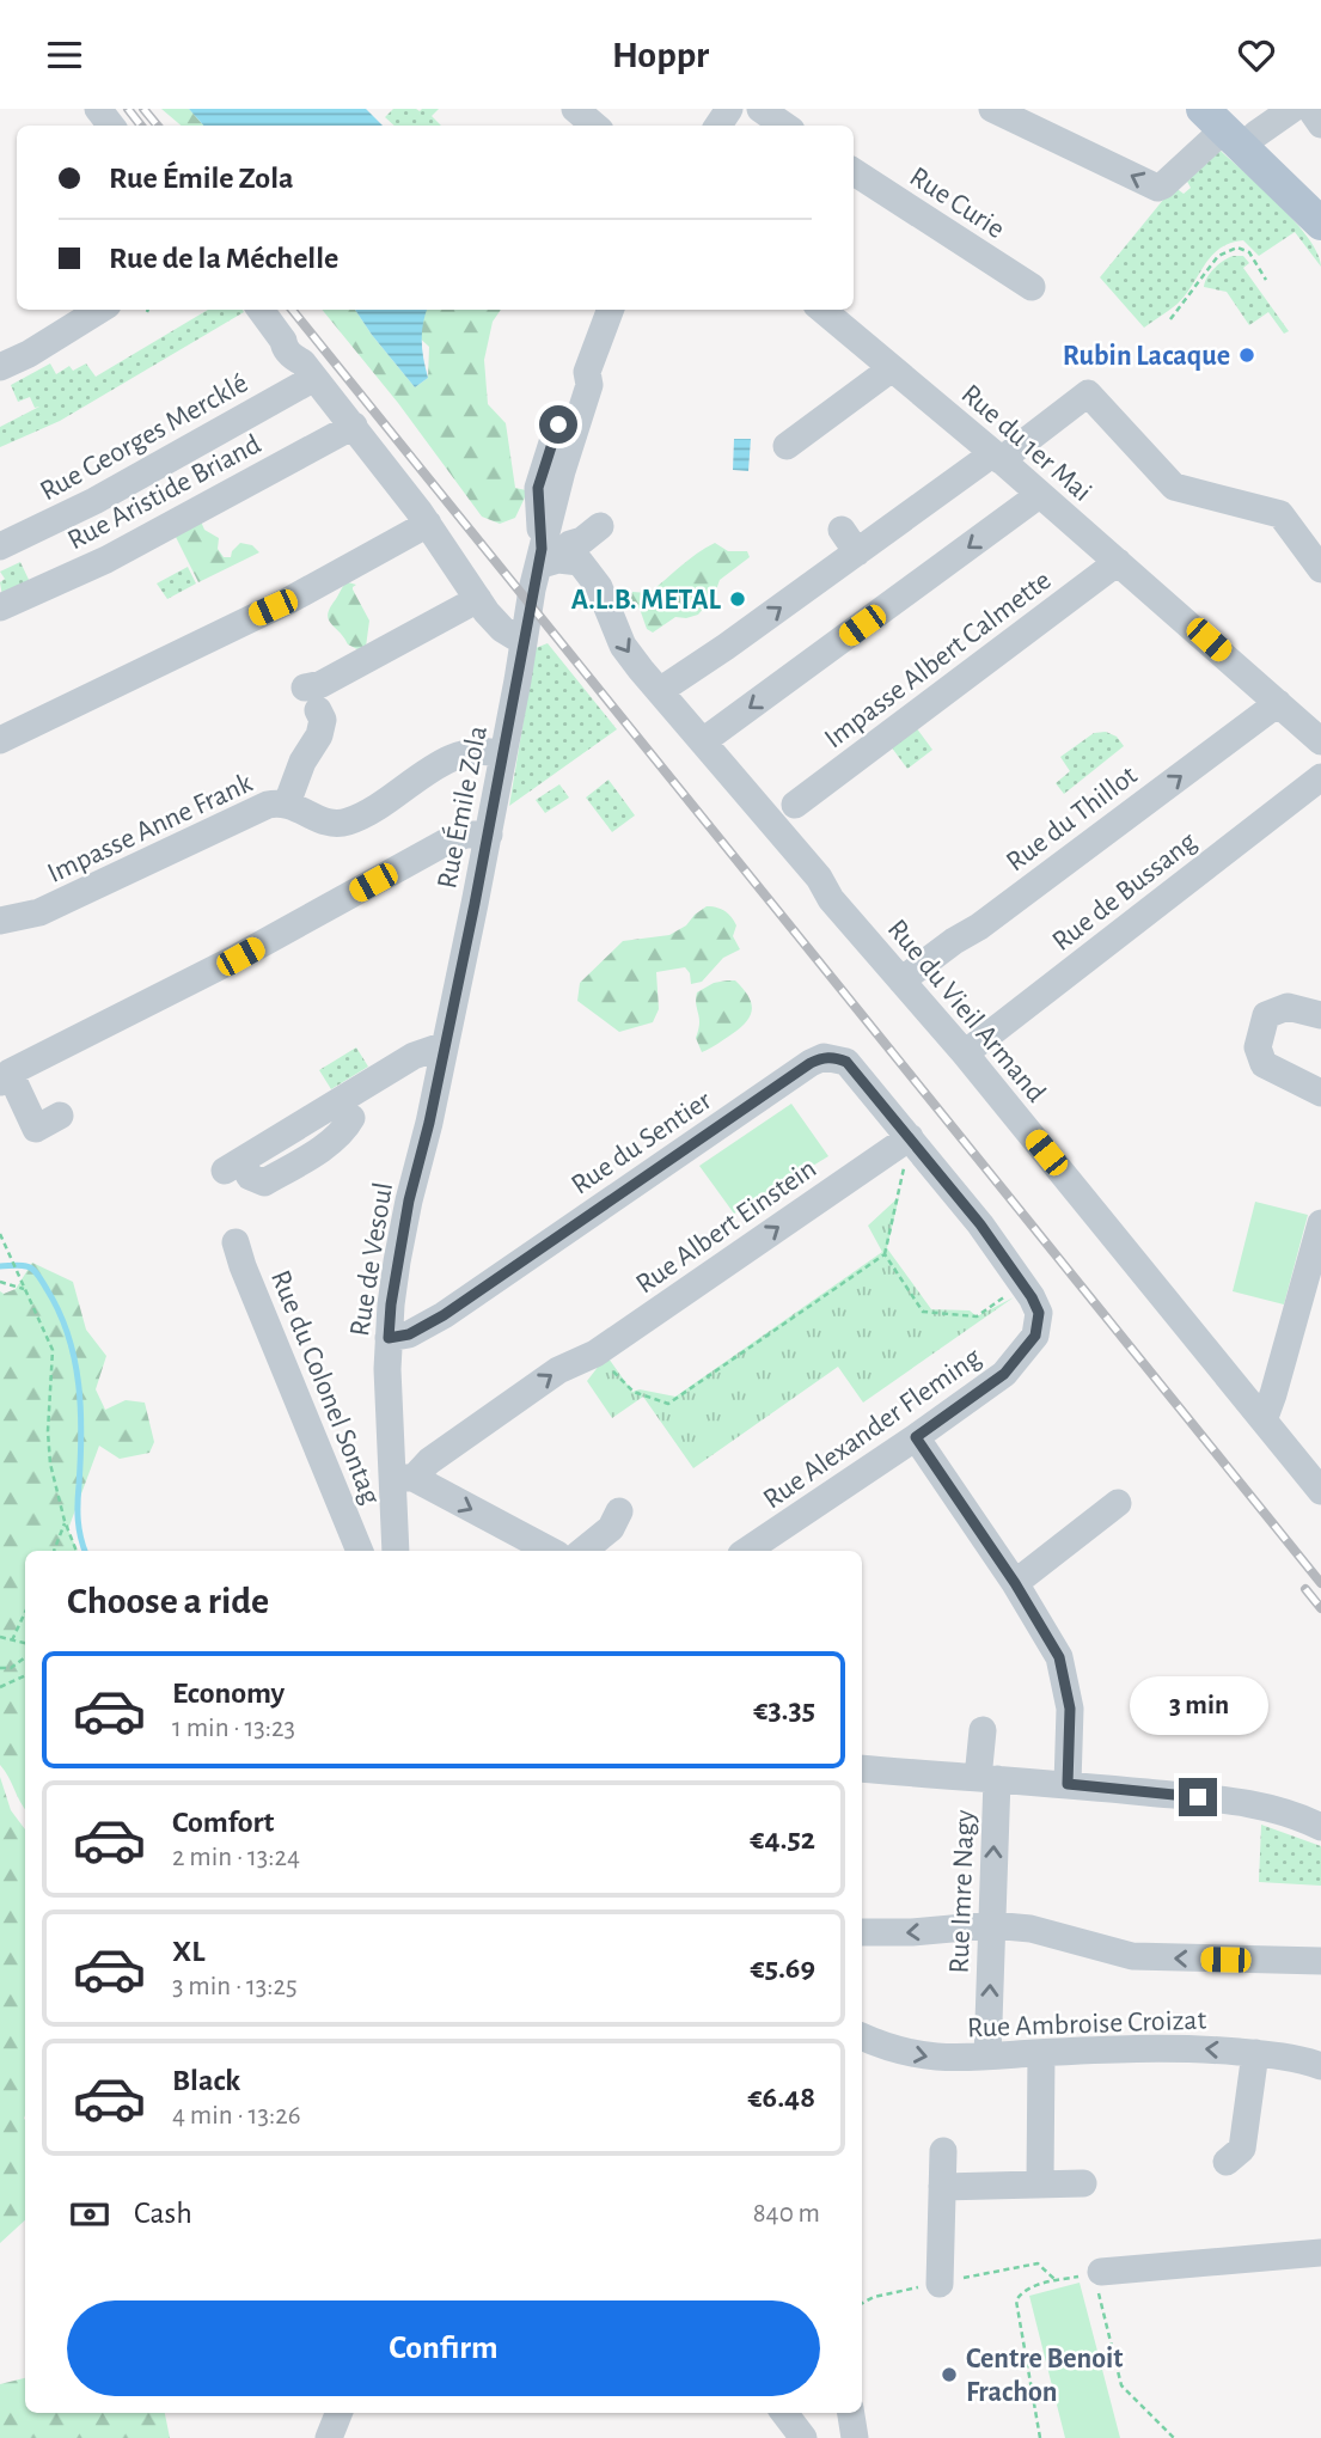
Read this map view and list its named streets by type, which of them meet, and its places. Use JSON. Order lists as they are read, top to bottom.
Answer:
{
  "streets": {
    "street": [
      "Rue Curie",
      "Rue Georges Mercklé",
      "Rue du 1er Mai",
      "Rue Aristide Briand",
      "Impasse Albert Calmette",
      "Rue Émile Zola",
      "Rue du Thillot",
      "Impasse Anne Frank",
      "Rue de Bussang",
      "Rue du Vieil Armand",
      "Rue du Sentier",
      "Rue Albert Einstein",
      "Rue de Vesoul",
      "Rue du Colonel Sontag",
      "Rue Alexander Fleming",
      "Rue Imre Nagy",
      "Rue Ambroise Croizat"
    ]
  },
  "crossings": [
    ["Rue du 1er Mai", "Impasse Albert Calmette"],
    ["Rue du 1er Mai", "Rue du Thillot"],
    ["Rue Émile Zola", "Impasse Anne Frank"],
    ["Rue Émile Zola", "Rue du Vieil Armand"],
    ["Rue Émile Zola", "Rue de Vesoul"],
    ["Rue du Thillot", "Rue du Vieil Armand"],
    ["Rue de Bussang", "Rue du Vieil Armand"],
    ["Rue du Sentier", "Rue Albert Einstein"],
    ["Rue du Sentier", "Rue de Vesoul"],
    ["Rue Albert Einstein", "Rue de Vesoul"],
    ["Rue Imre Nagy", "Rue Ambroise Croizat"]
  ],
  "one_way": ["Rue du Thillot", "Rue Albert Einstein", "Rue Imre Nagy"],
  "places": ["Rubin Lacaque", "A.L.B. METAL", "Centre Benoit Frachon"],
  "page": {
    "header": "Hoppr",
    "banner": ["Rue Émile Zola", "Rue de la Méchelle"],
    "heading": "Choose a ride",
    "list": [
      {
        "name": "Economy",
        "note": "1 min · 13:23",
        "value": "€3.35"
      },
      {
        "name": "Comfort",
        "note": "2 min · 13:24",
        "value": "€4.52"
      },
      {
        "name": "XL",
        "note": "3 min · 13:25",
        "value": "€5.69"
      },
      {
        "name": "Black",
        "note": "4 min · 13:26",
        "value": "€6.48"
      }
    ],
    "bubble": "3 min",
    "pay": ["Cash", "840 m"],
    "buttons": "Confirm"
  }
}
